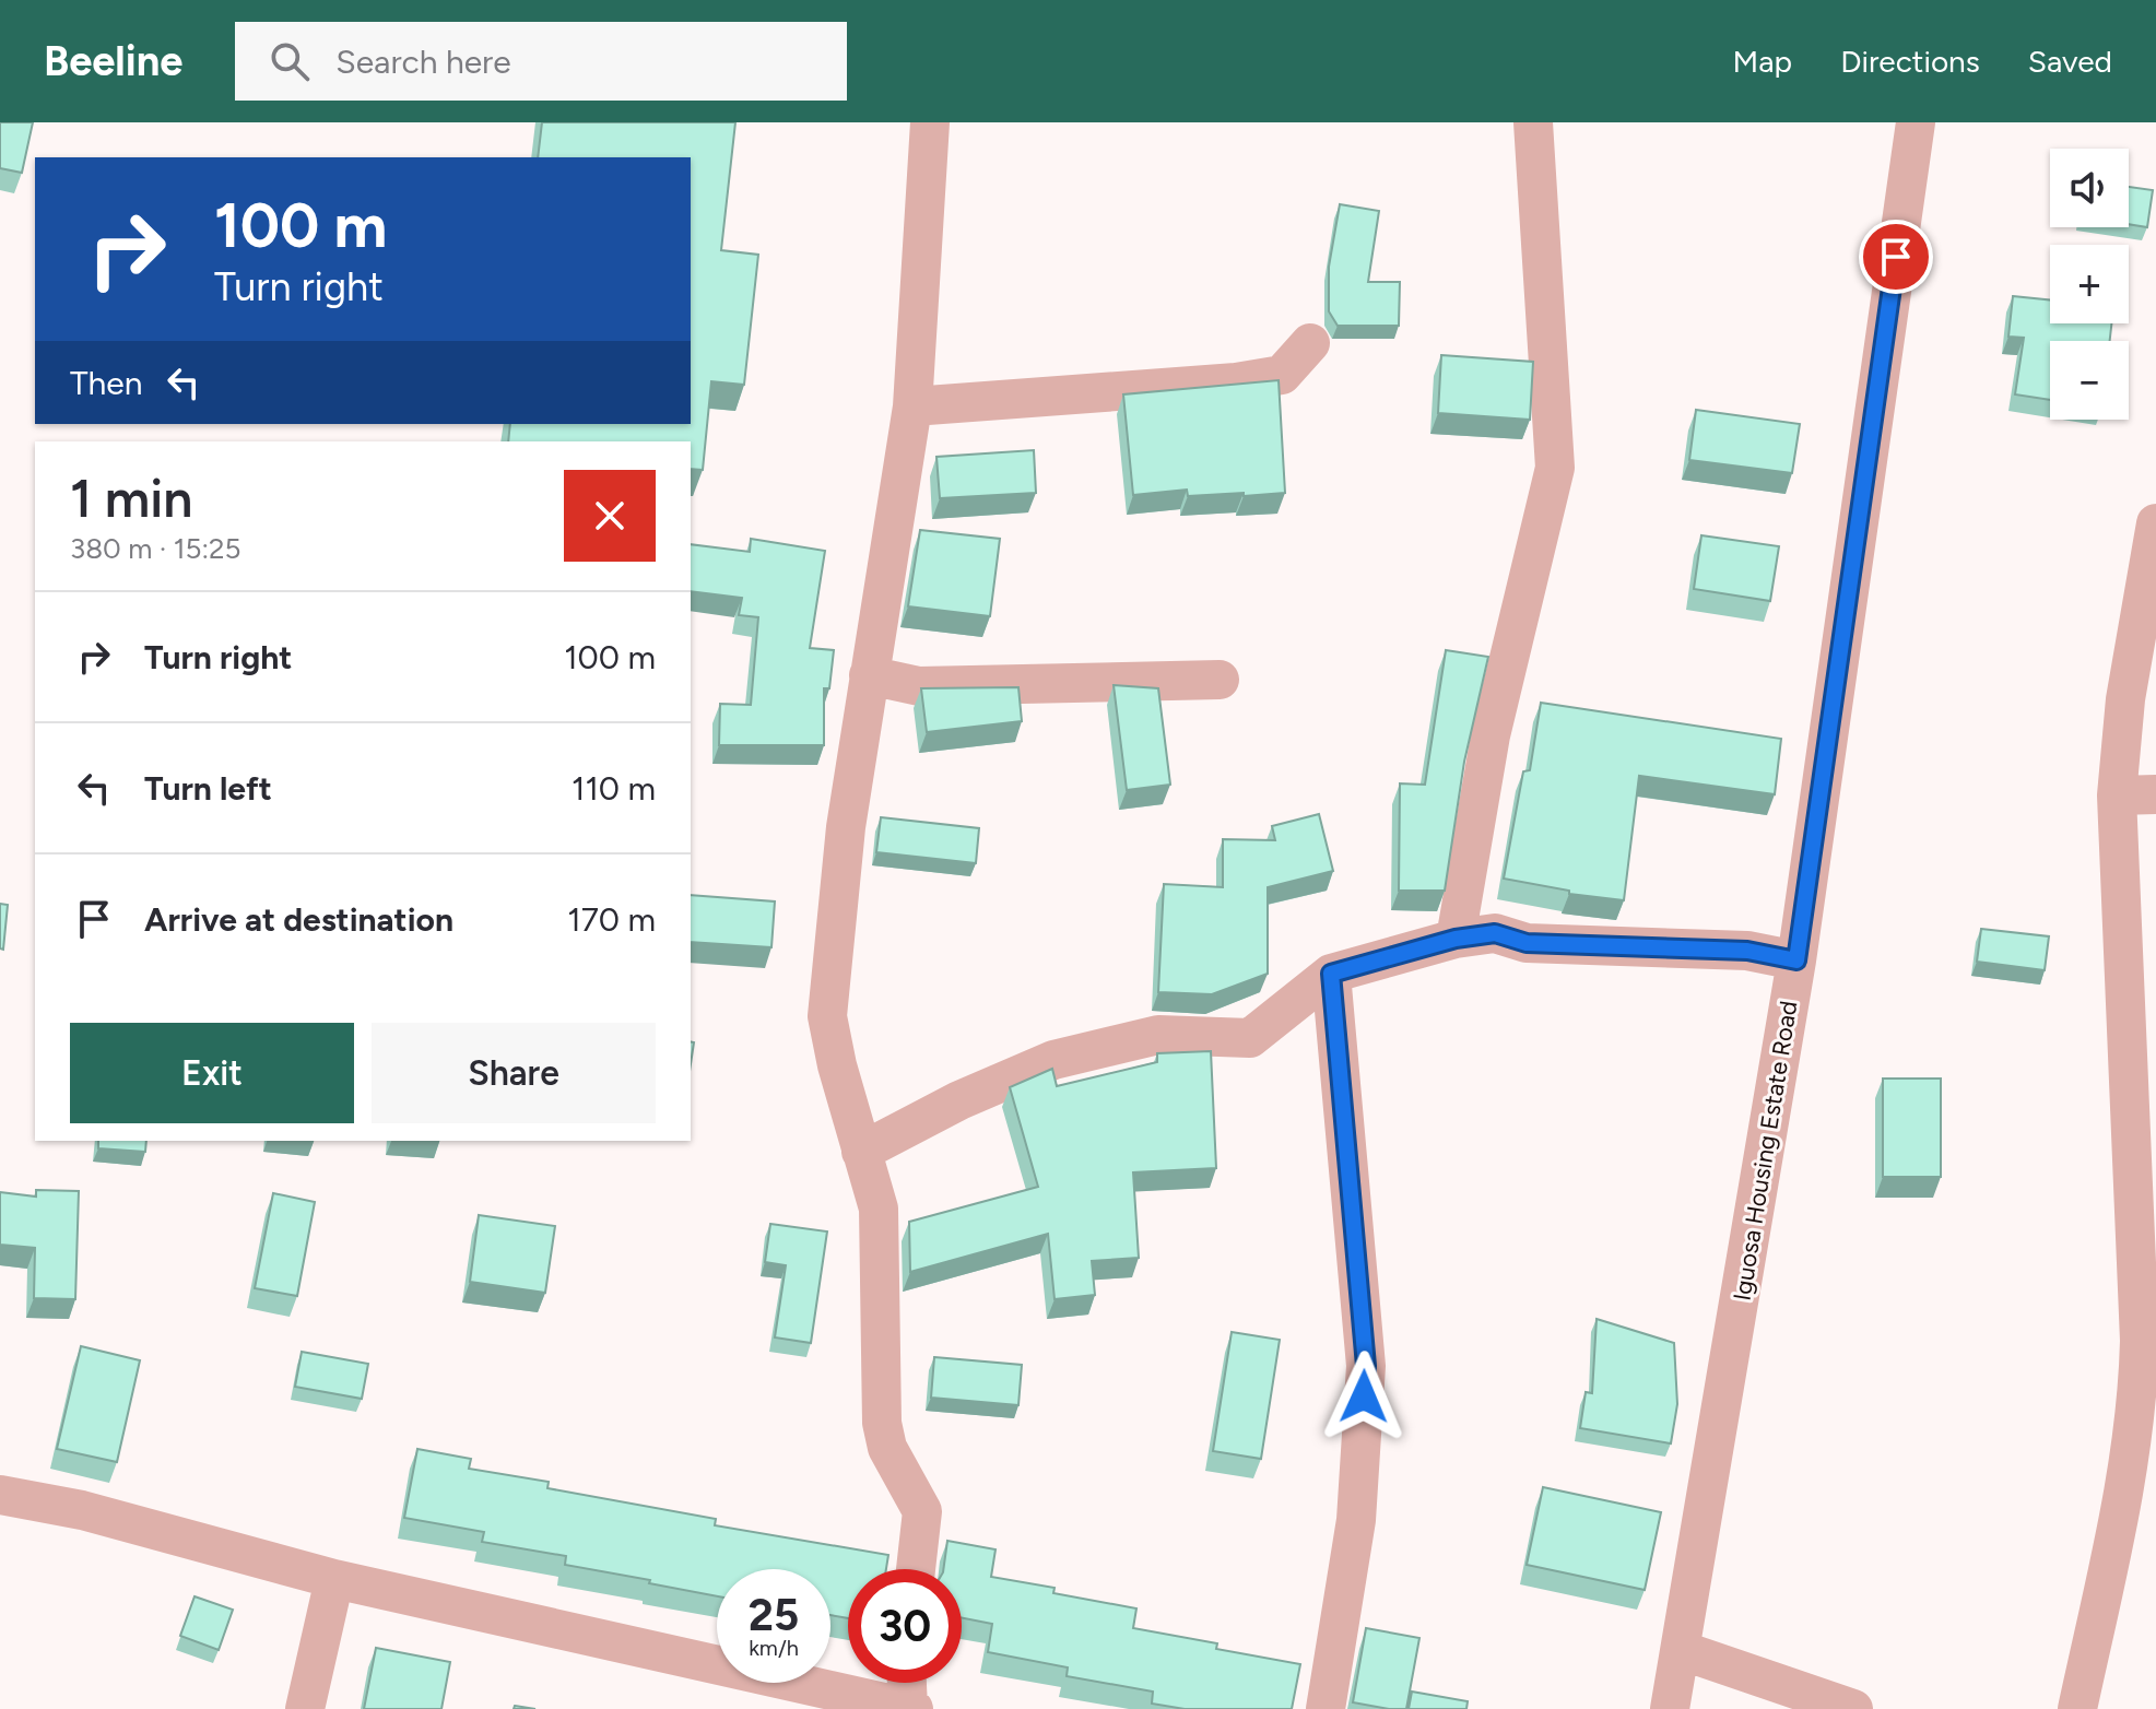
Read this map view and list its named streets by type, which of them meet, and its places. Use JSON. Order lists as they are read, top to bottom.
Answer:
{
  "streets": {
    "street": ["Iguosa Housing Estate Road"]
  },
  "page": {
    "header": "Beeline",
    "search": "Search here",
    "nav": ["Map", "Directions", "Saved"],
    "map_buttons": ["+", "−"],
    "turn": ["100 m", "Turn right"],
    "then": "Then",
    "heading": ["1 min", "380 m · 15:25"],
    "list": [
      {
        "name": "Turn right",
        "value": "100 m"
      },
      {
        "name": "Turn left",
        "value": "110 m"
      },
      {
        "name": "Arrive at destination",
        "value": "170 m"
      }
    ],
    "buttons": ["Exit", "Share"],
    "speed": "25 km/h",
    "limit": "30"
  }
}
